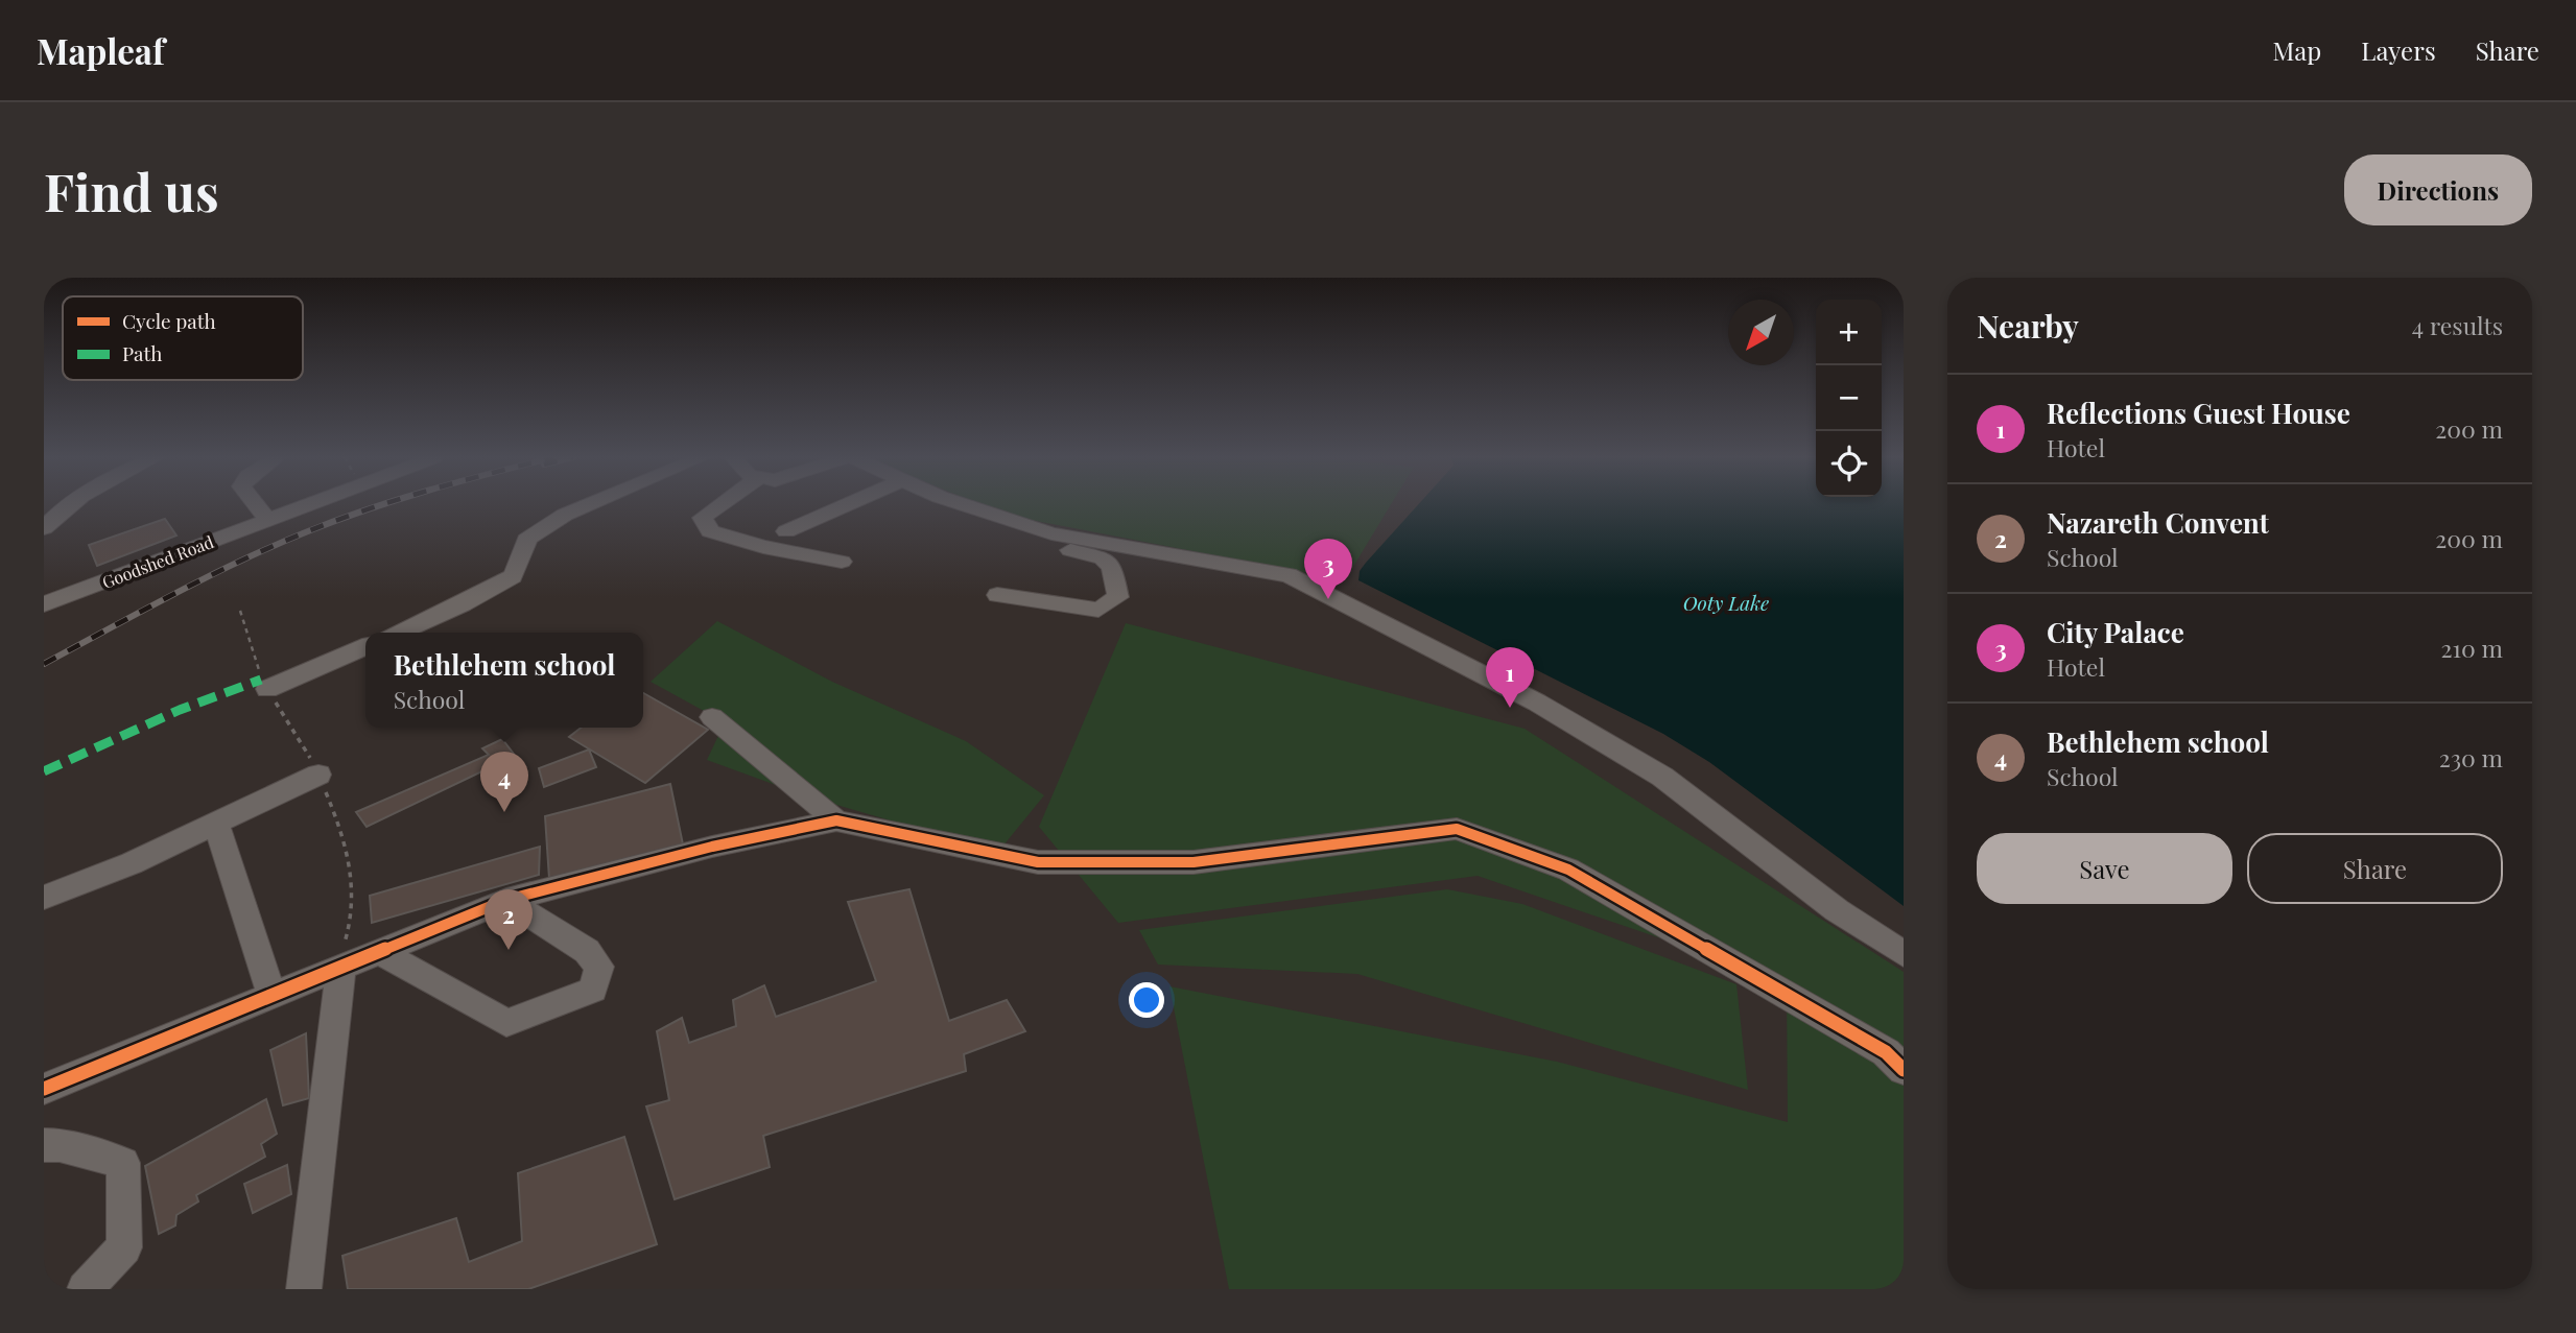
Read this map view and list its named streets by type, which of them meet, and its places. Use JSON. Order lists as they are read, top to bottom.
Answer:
{
  "streets": {
    "street": ["Goodshed Road"]
  },
  "water": ["Ooty Lake"],
  "legend": ["Cycle path", "Path"],
  "north": "bottom left",
  "page": {
    "header": "Mapleaf",
    "nav": ["Map", "Layers", "Share"],
    "buttons": [
      "Directions",
      ["Save", "Share"]
    ],
    "title": "Find us",
    "heading": ["Nearby", "4 results"],
    "map_buttons": ["+", "−"],
    "list": [
      {
        "mark": "1",
        "name": "Reflections Guest House",
        "note": "Hotel",
        "value": "200 m"
      },
      {
        "mark": "2",
        "name": "Nazareth Convent",
        "note": "School",
        "value": "200 m"
      },
      {
        "mark": "3",
        "name": "City Palace",
        "note": "Hotel",
        "value": "210 m"
      },
      {
        "mark": "4",
        "name": "Bethlehem school",
        "note": "School",
        "value": "230 m"
      }
    ],
    "pins": [
      "3",
      "1",
      "4",
      "2"
    ],
    "popup": ["Bethlehem school", "School"]
  }
}
